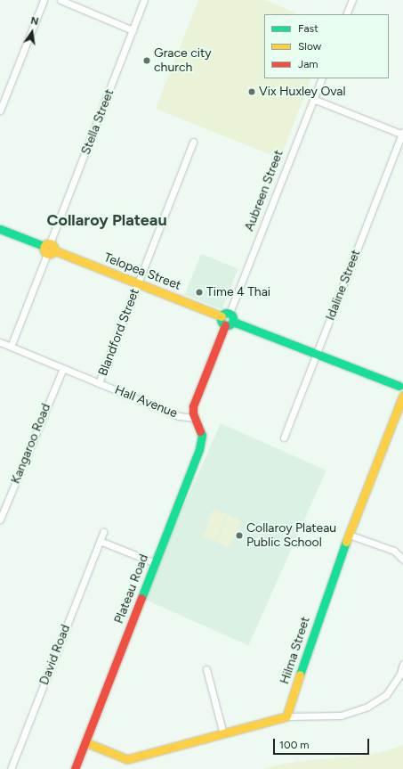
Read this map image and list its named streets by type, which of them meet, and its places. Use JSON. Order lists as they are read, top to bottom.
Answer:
{
  "streets": {
    "street": [
      "Stella Street",
      "Aubreen Street",
      "Telopea Street",
      "Idaline Street",
      "Blandford Street",
      "Hall Avenue",
      "Kangaroo Road",
      "Plateau Road",
      "Hilma Street",
      "David Road"
    ]
  },
  "crossings": [
    ["Aubreen Street", "Telopea Street"],
    ["Telopea Street", "Blandford Street"],
    ["Blandford Street", "Hall Avenue"],
    ["Hall Avenue", "Kangaroo Road"],
    ["Hall Avenue", "Plateau Road"]
  ],
  "districts": ["Collaroy Plateau"],
  "places": [
    "Grace city church",
    "Vix Huxley Oval",
    "Time 4 Thai",
    "Collaroy Plateau Public School"
  ],
  "legend": ["Fast", "Slow", "Jam"],
  "scale_bar": "100 m",
  "north": "top"
}
